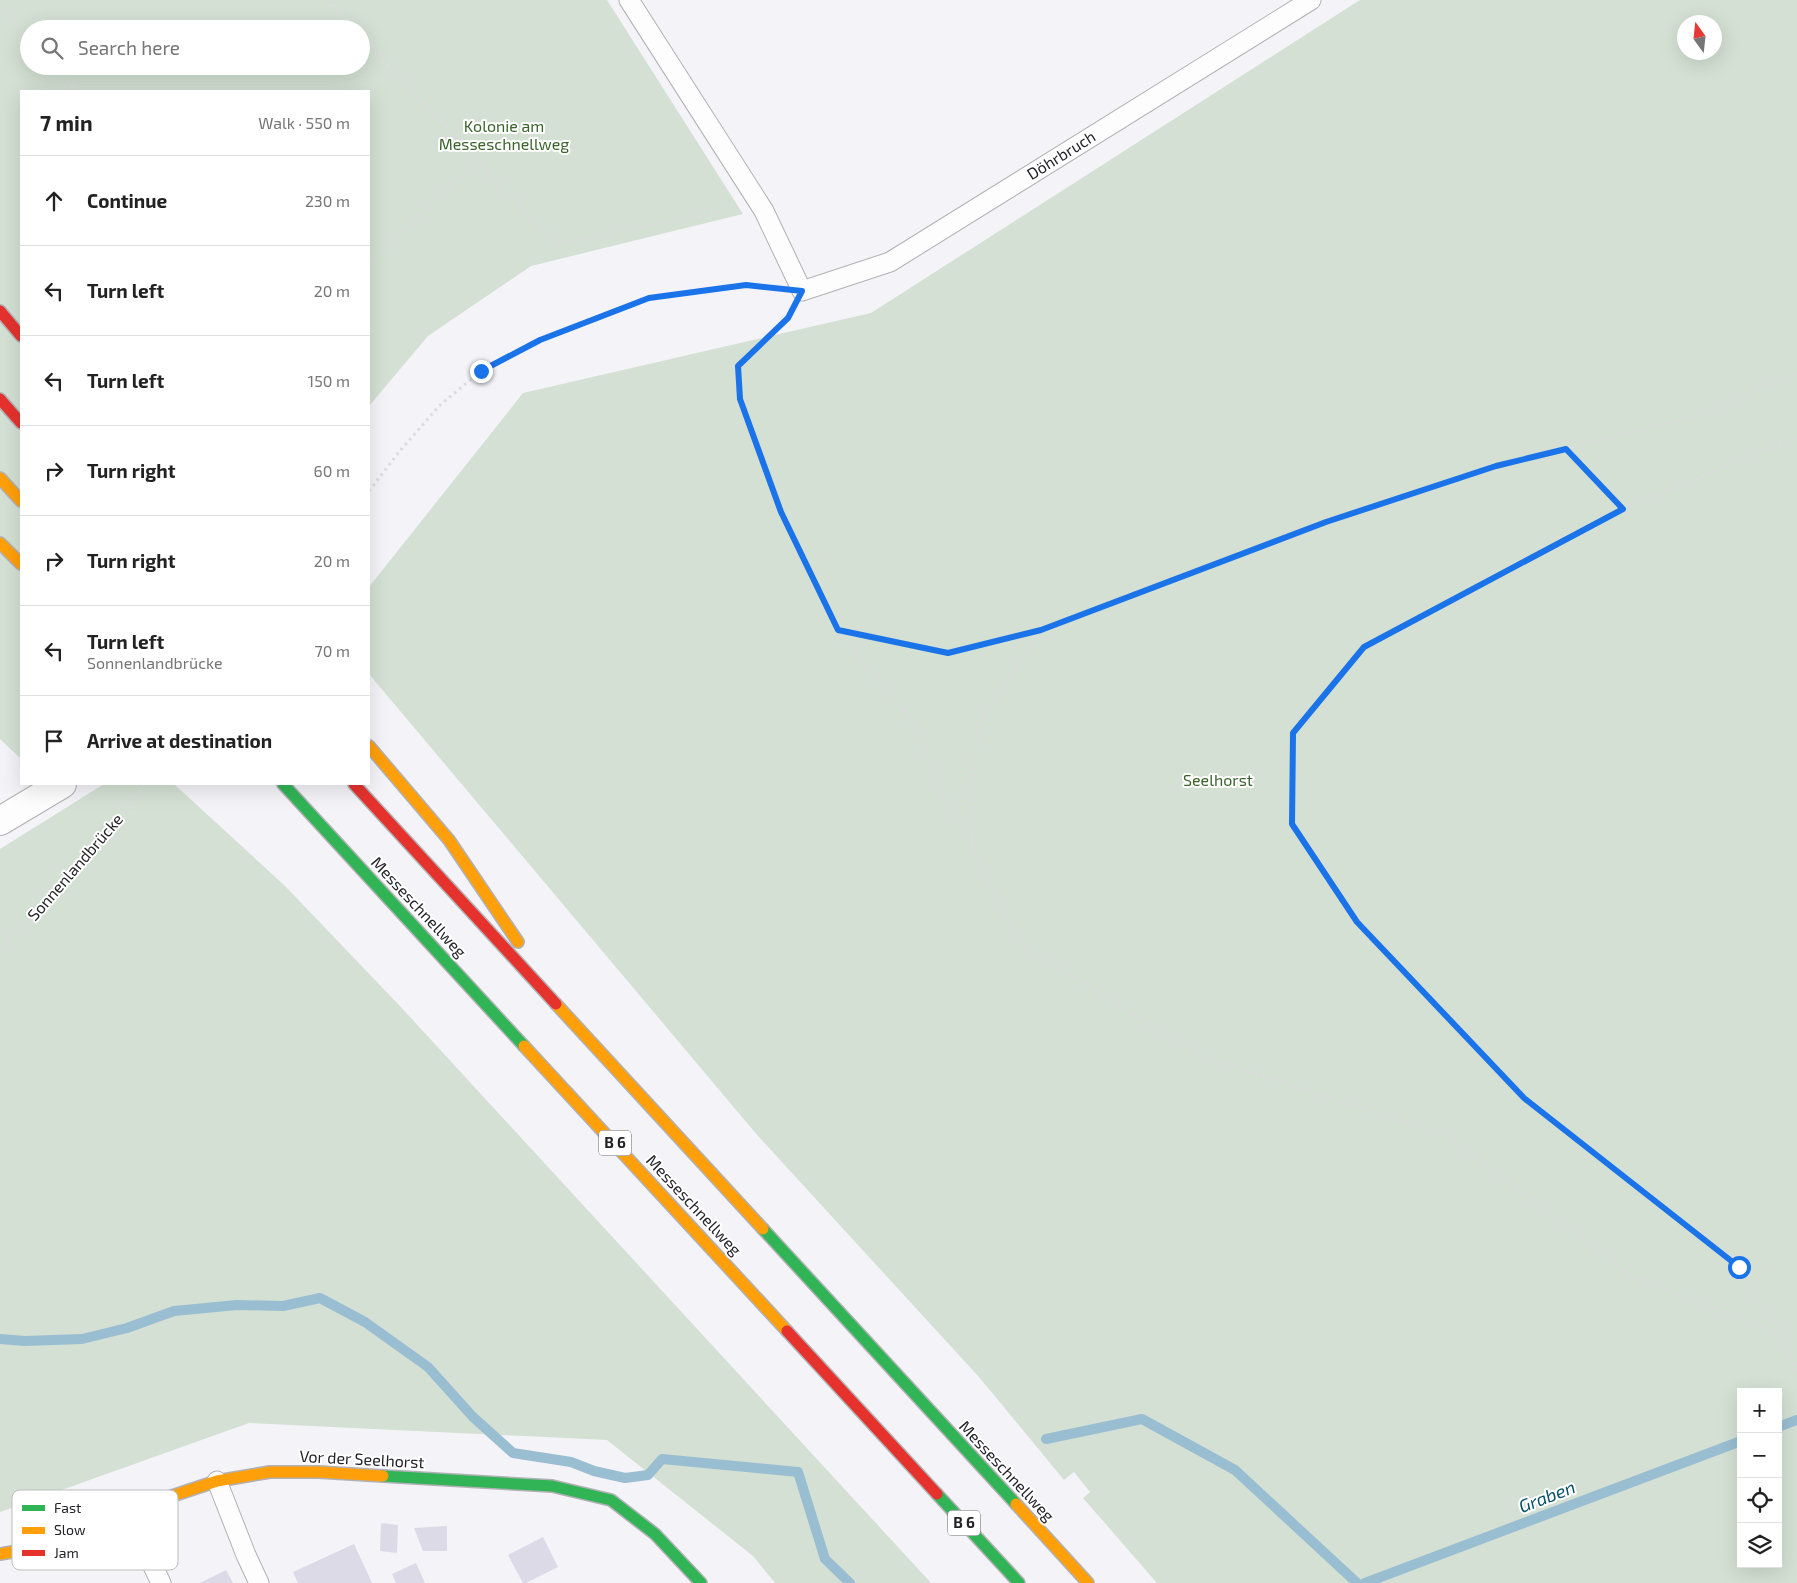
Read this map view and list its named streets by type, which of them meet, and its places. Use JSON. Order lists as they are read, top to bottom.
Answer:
{
  "streets": {
    "main road": ["Messeschnellweg", "B 6", "Vor der Seelhorst"],
    "lane": ["Döhrbruch"],
    "path": ["Sonnenlandbrücke"]
  },
  "crossings": [
    ["Messeschnellweg", "B 6"]
  ],
  "water": ["Graben"],
  "parks": ["Kolonie am Messeschnellweg", "Seelhorst"],
  "legend": ["Fast", "Slow", "Jam"],
  "north": "top",
  "page": {
    "search": "Search here",
    "heading": ["7 min", "Walk · 550 m"],
    "list": [
      ["Continue", "230 m"],
      ["Turn left", "20 m"],
      ["Turn left", "150 m"],
      ["Turn right", "60 m"],
      ["Turn right", "20 m"],
      ["Turn left", "Sonnenlandbrücke", "70 m"],
      "Arrive at destination"
    ],
    "map_buttons": ["+", "−"]
  }
}
